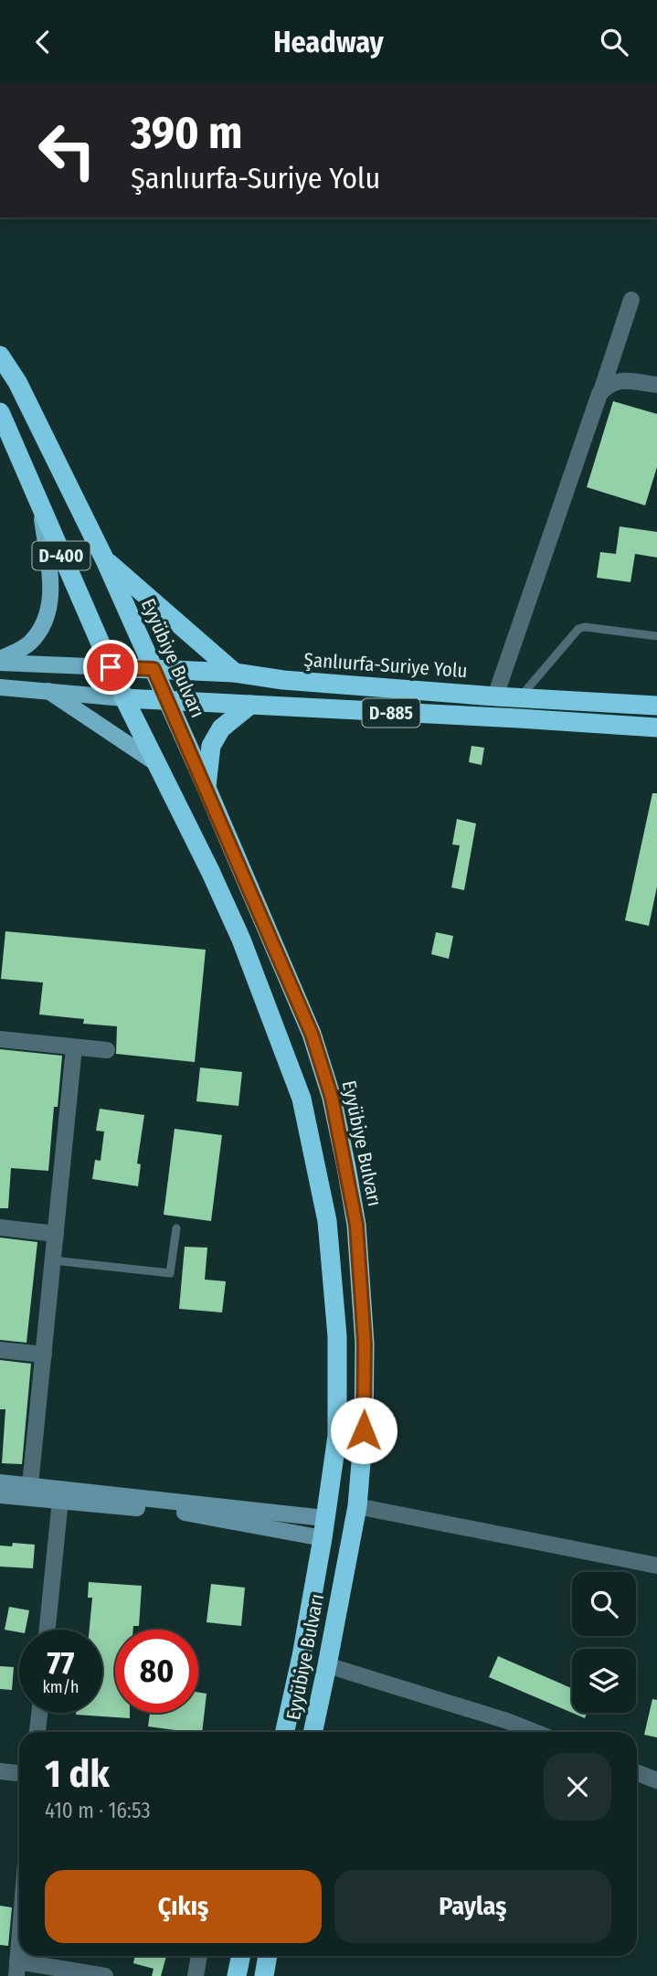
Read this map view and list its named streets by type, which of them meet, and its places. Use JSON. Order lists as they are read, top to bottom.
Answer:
{
  "streets": {
    "highway": [
      "D-400",
      "Eyyübiye Bulvarı",
      "Şanlıurfa-Suriye Yolu",
      "D-885"
    ]
  },
  "crossings": [
    ["D-400", "Eyyübiye Bulvarı"],
    ["D-400", "Şanlıurfa-Suriye Yolu"],
    ["D-400", "D-885"],
    ["Eyyübiye Bulvarı", "Şanlıurfa-Suriye Yolu"],
    ["Eyyübiye Bulvarı", "D-885"]
  ],
  "page": {
    "header": "Headway",
    "turn": ["390 m", "Şanlıurfa-Suriye Yolu"],
    "speed": "77 km/h",
    "limit": "80",
    "heading": ["1 dk", "410 m · 16:53"],
    "buttons": ["Çıkış", "Paylaş"]
  }
}
